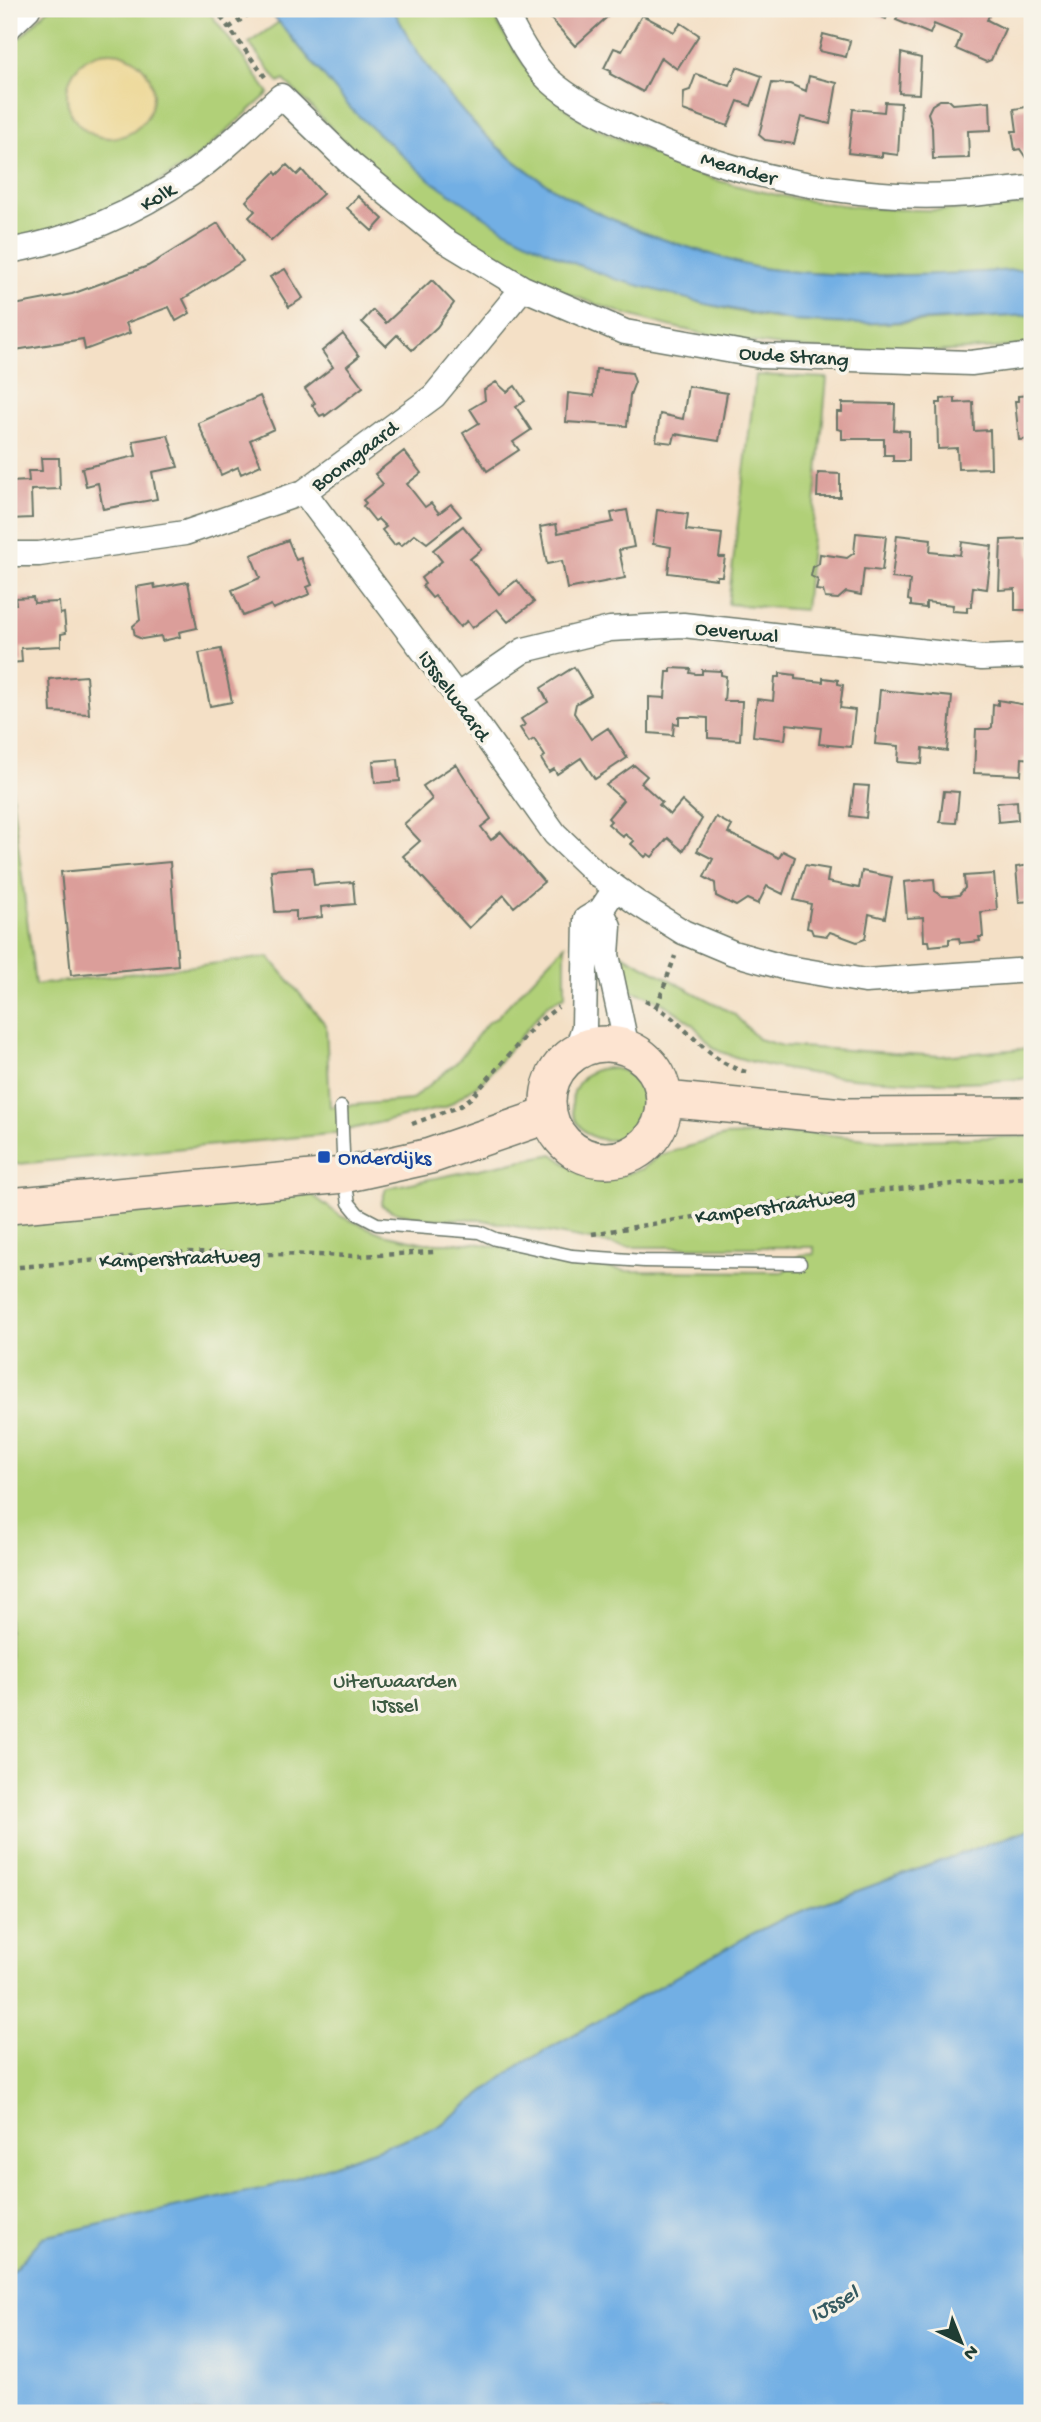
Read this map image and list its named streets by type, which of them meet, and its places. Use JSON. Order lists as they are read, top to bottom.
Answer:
{
  "streets": {
    "street": [
      "Meander",
      "Kolk",
      "Oude Strang",
      "Boomgaard",
      "Oeverwal",
      "IJsselwaard"
    ],
    "path": ["Kamperstraatweg"]
  },
  "crossings": [
    ["Oude Strang", "Boomgaard"],
    ["Boomgaard", "IJsselwaard"],
    ["Oeverwal", "IJsselwaard"]
  ],
  "water": ["IJssel"],
  "parks": ["Uiterwaarden IJssel"],
  "places": {
    "transit": ["Onderdijks"]
  },
  "north": "bottom right"
}
